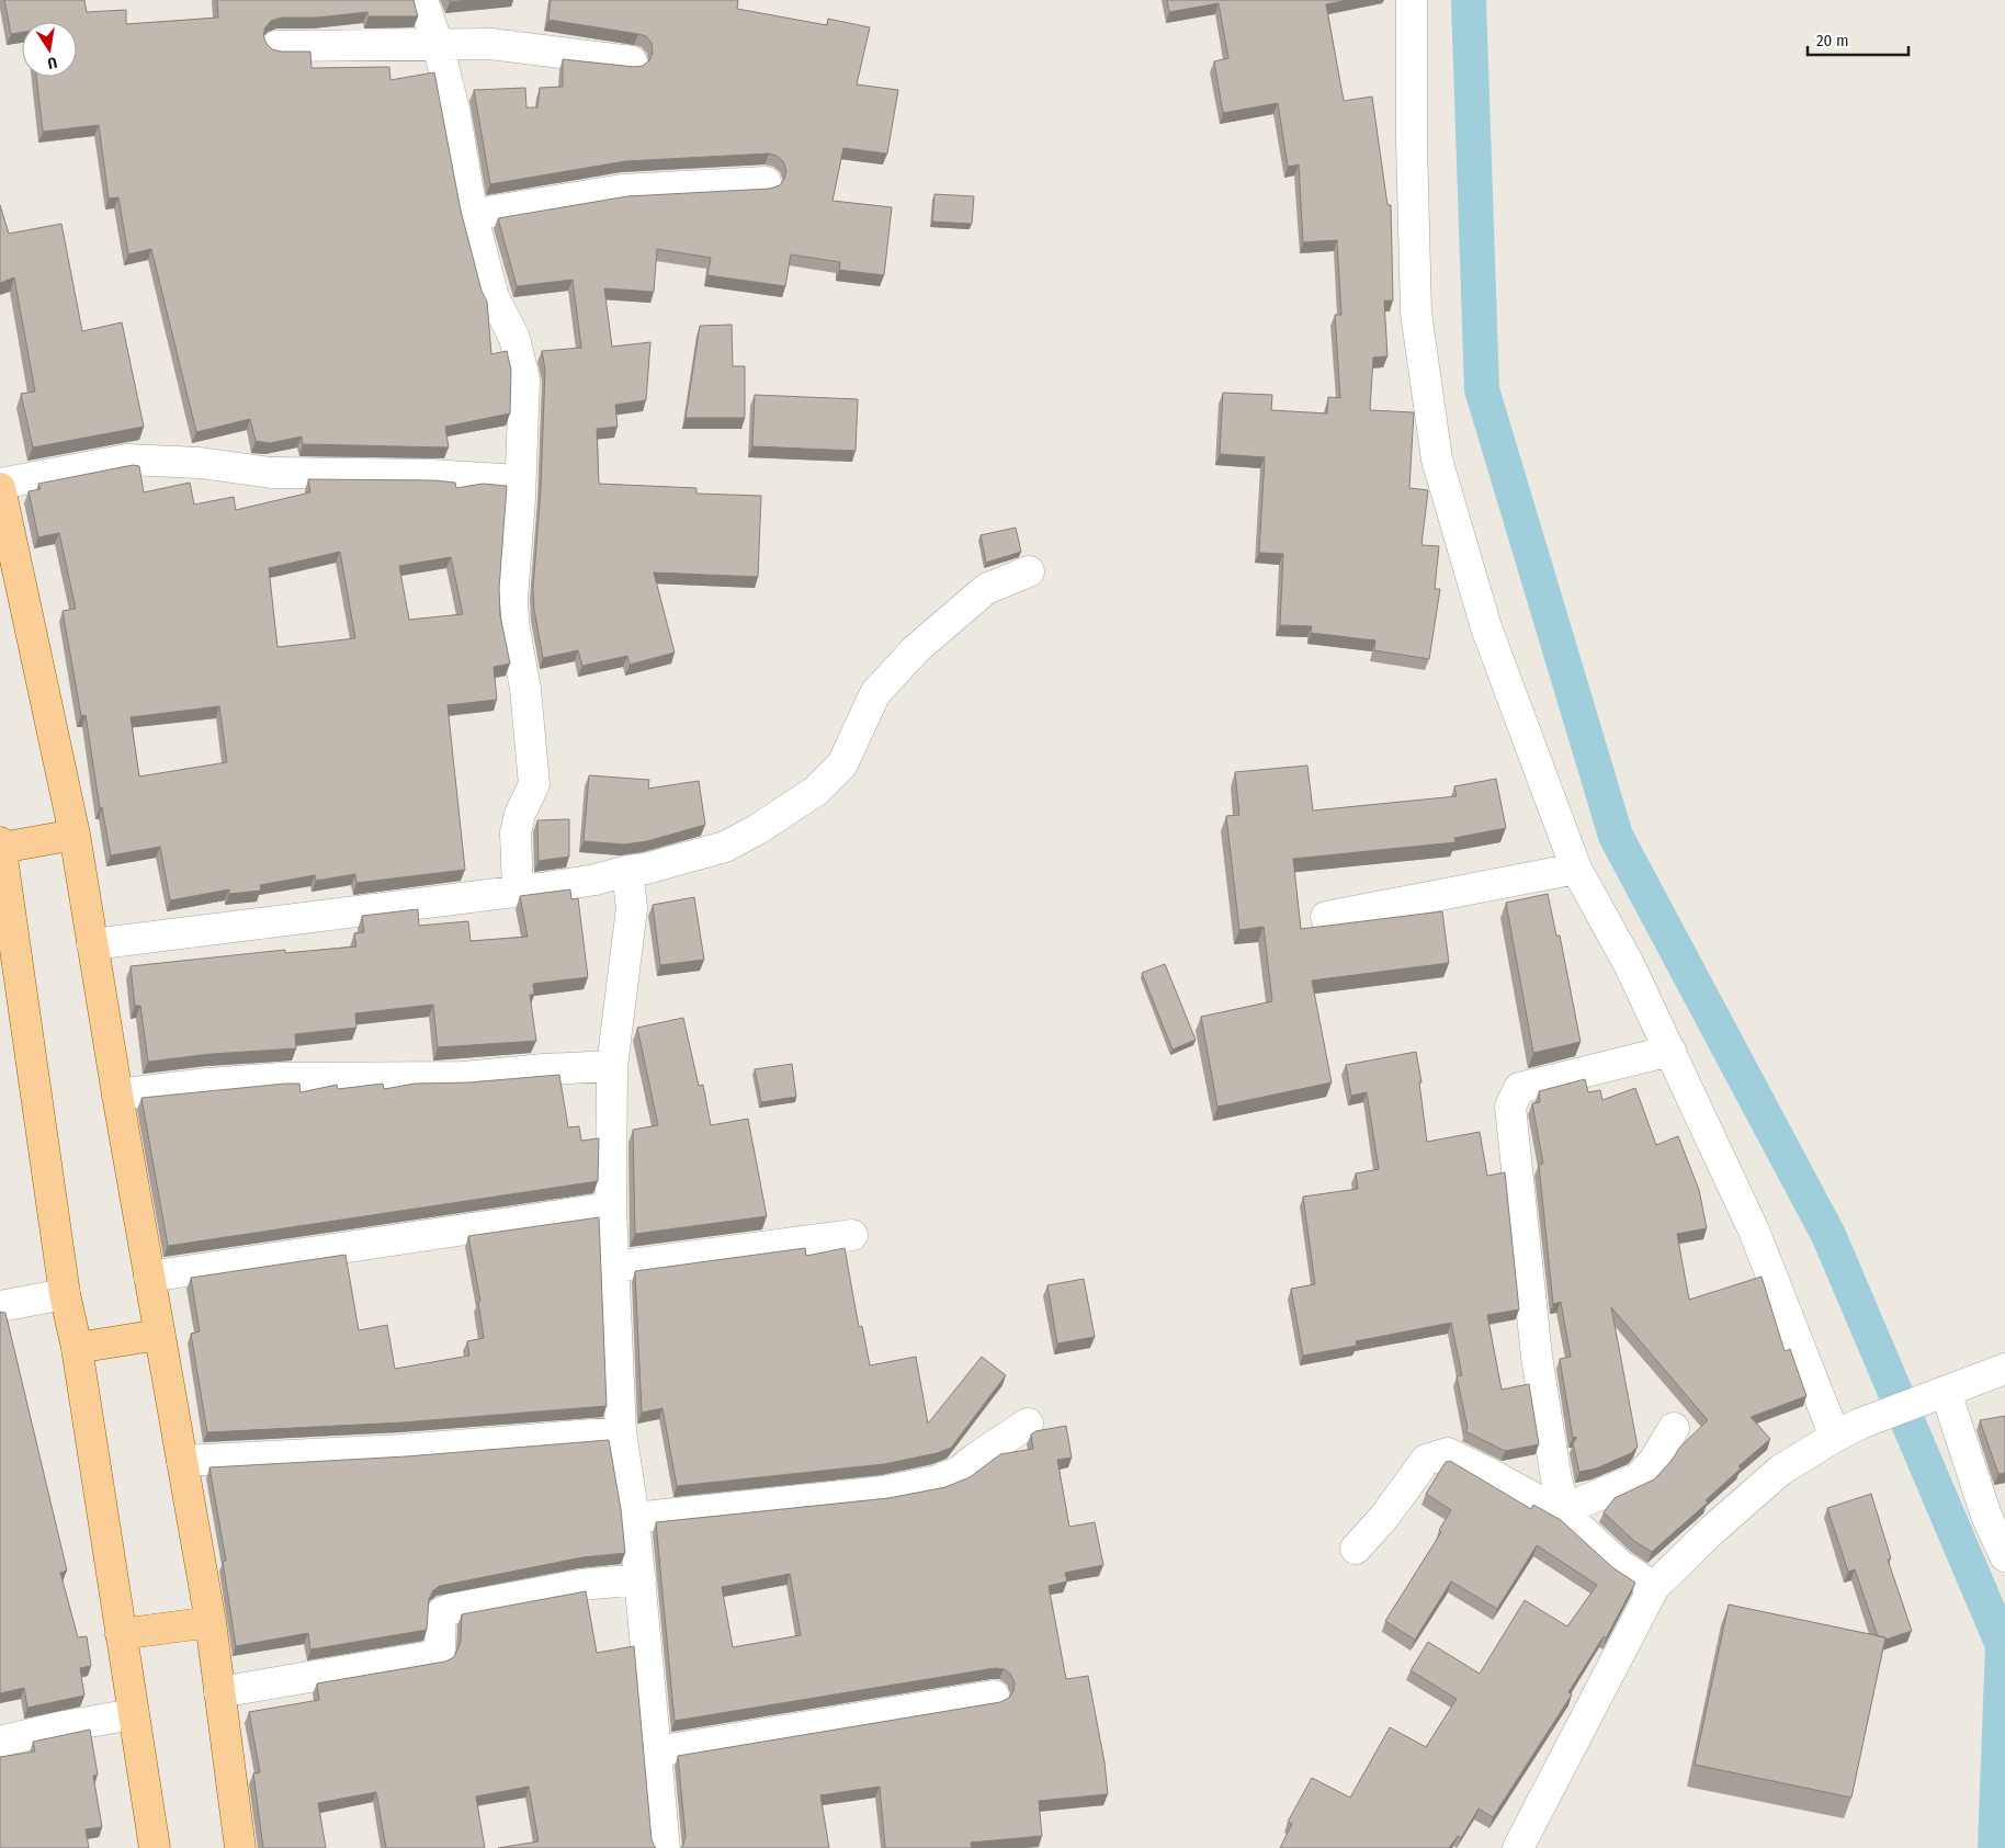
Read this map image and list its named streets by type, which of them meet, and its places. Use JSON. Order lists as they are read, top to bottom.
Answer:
{
  "scale_bar": "20 m",
  "north": "bottom"
}
